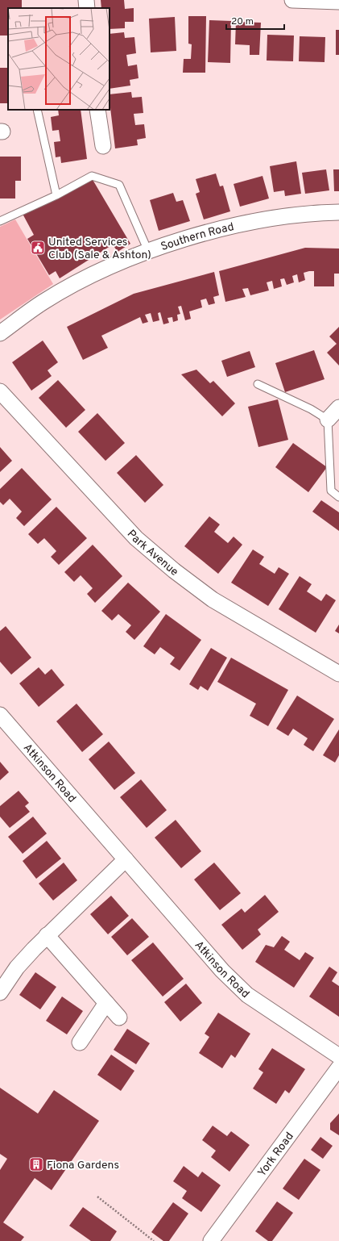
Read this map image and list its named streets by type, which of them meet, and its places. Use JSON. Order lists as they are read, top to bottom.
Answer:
{
  "streets": {
    "street": [
      "Southern Road",
      "Park Avenue",
      "Atkinson Road",
      "York Road"
    ]
  },
  "places": {
    "public building": ["United Services Club (Sale & Ashton)"],
    "building": ["Fiona Gardens"]
  },
  "scale_bar": "20 m"
}
